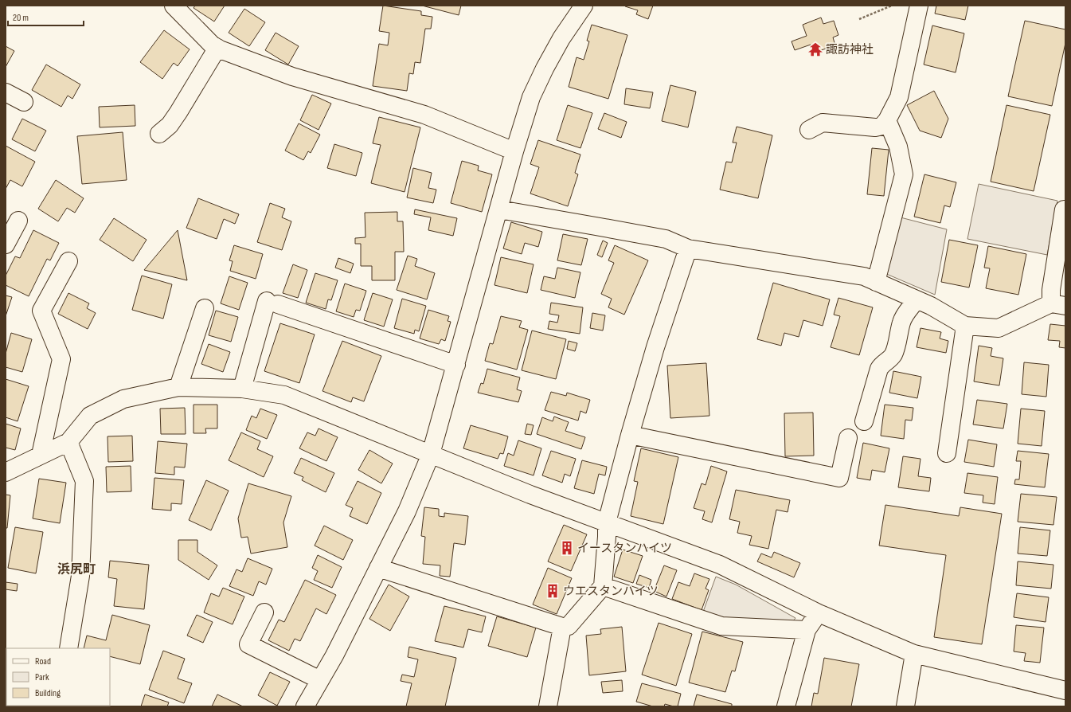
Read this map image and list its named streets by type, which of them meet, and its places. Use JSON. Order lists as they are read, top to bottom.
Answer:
{
  "districts": ["浜尻町"],
  "places": {
    "temple": ["諏訪神社"],
    "building": ["イースタンハイツ", "ウエスタンハイツ"]
  },
  "legend": ["Road", "Park", "Building"],
  "scale_bar": "20 m"
}
